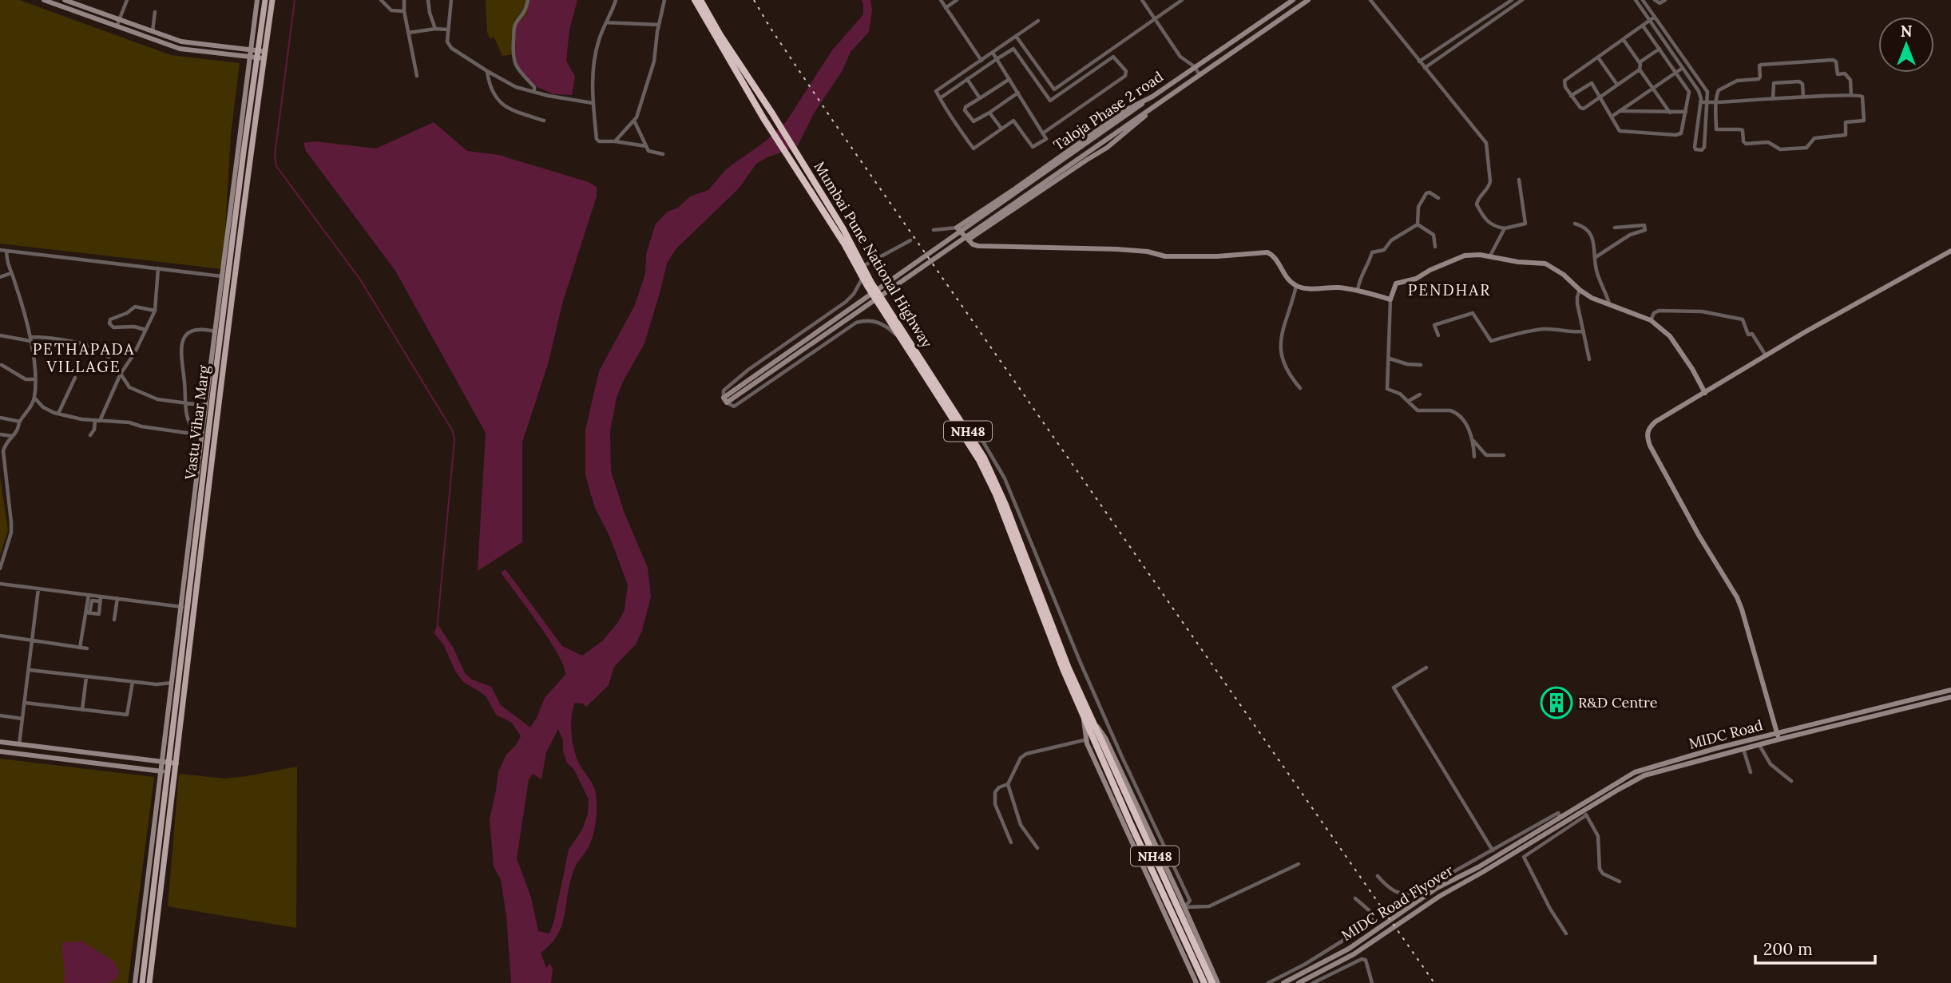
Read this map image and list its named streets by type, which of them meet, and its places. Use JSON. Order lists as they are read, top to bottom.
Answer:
{
  "streets": {
    "highway": ["Mumbai Pune National Highway", "NH48"],
    "main road": ["Vastu Vihar Marg"],
    "street": ["Taloja Phase 2 road", "MIDC Road", "MIDC Road Flyover"]
  },
  "crossings": [
    ["Mumbai Pune National Highway", "NH48"],
    ["MIDC Road", "MIDC Road Flyover"]
  ],
  "districts": ["PENDHAR", "PETHAPADA VILLAGE"],
  "places": {
    "building": ["R&D Centre"]
  },
  "scale_bar": "200 m",
  "north": "top"
}
